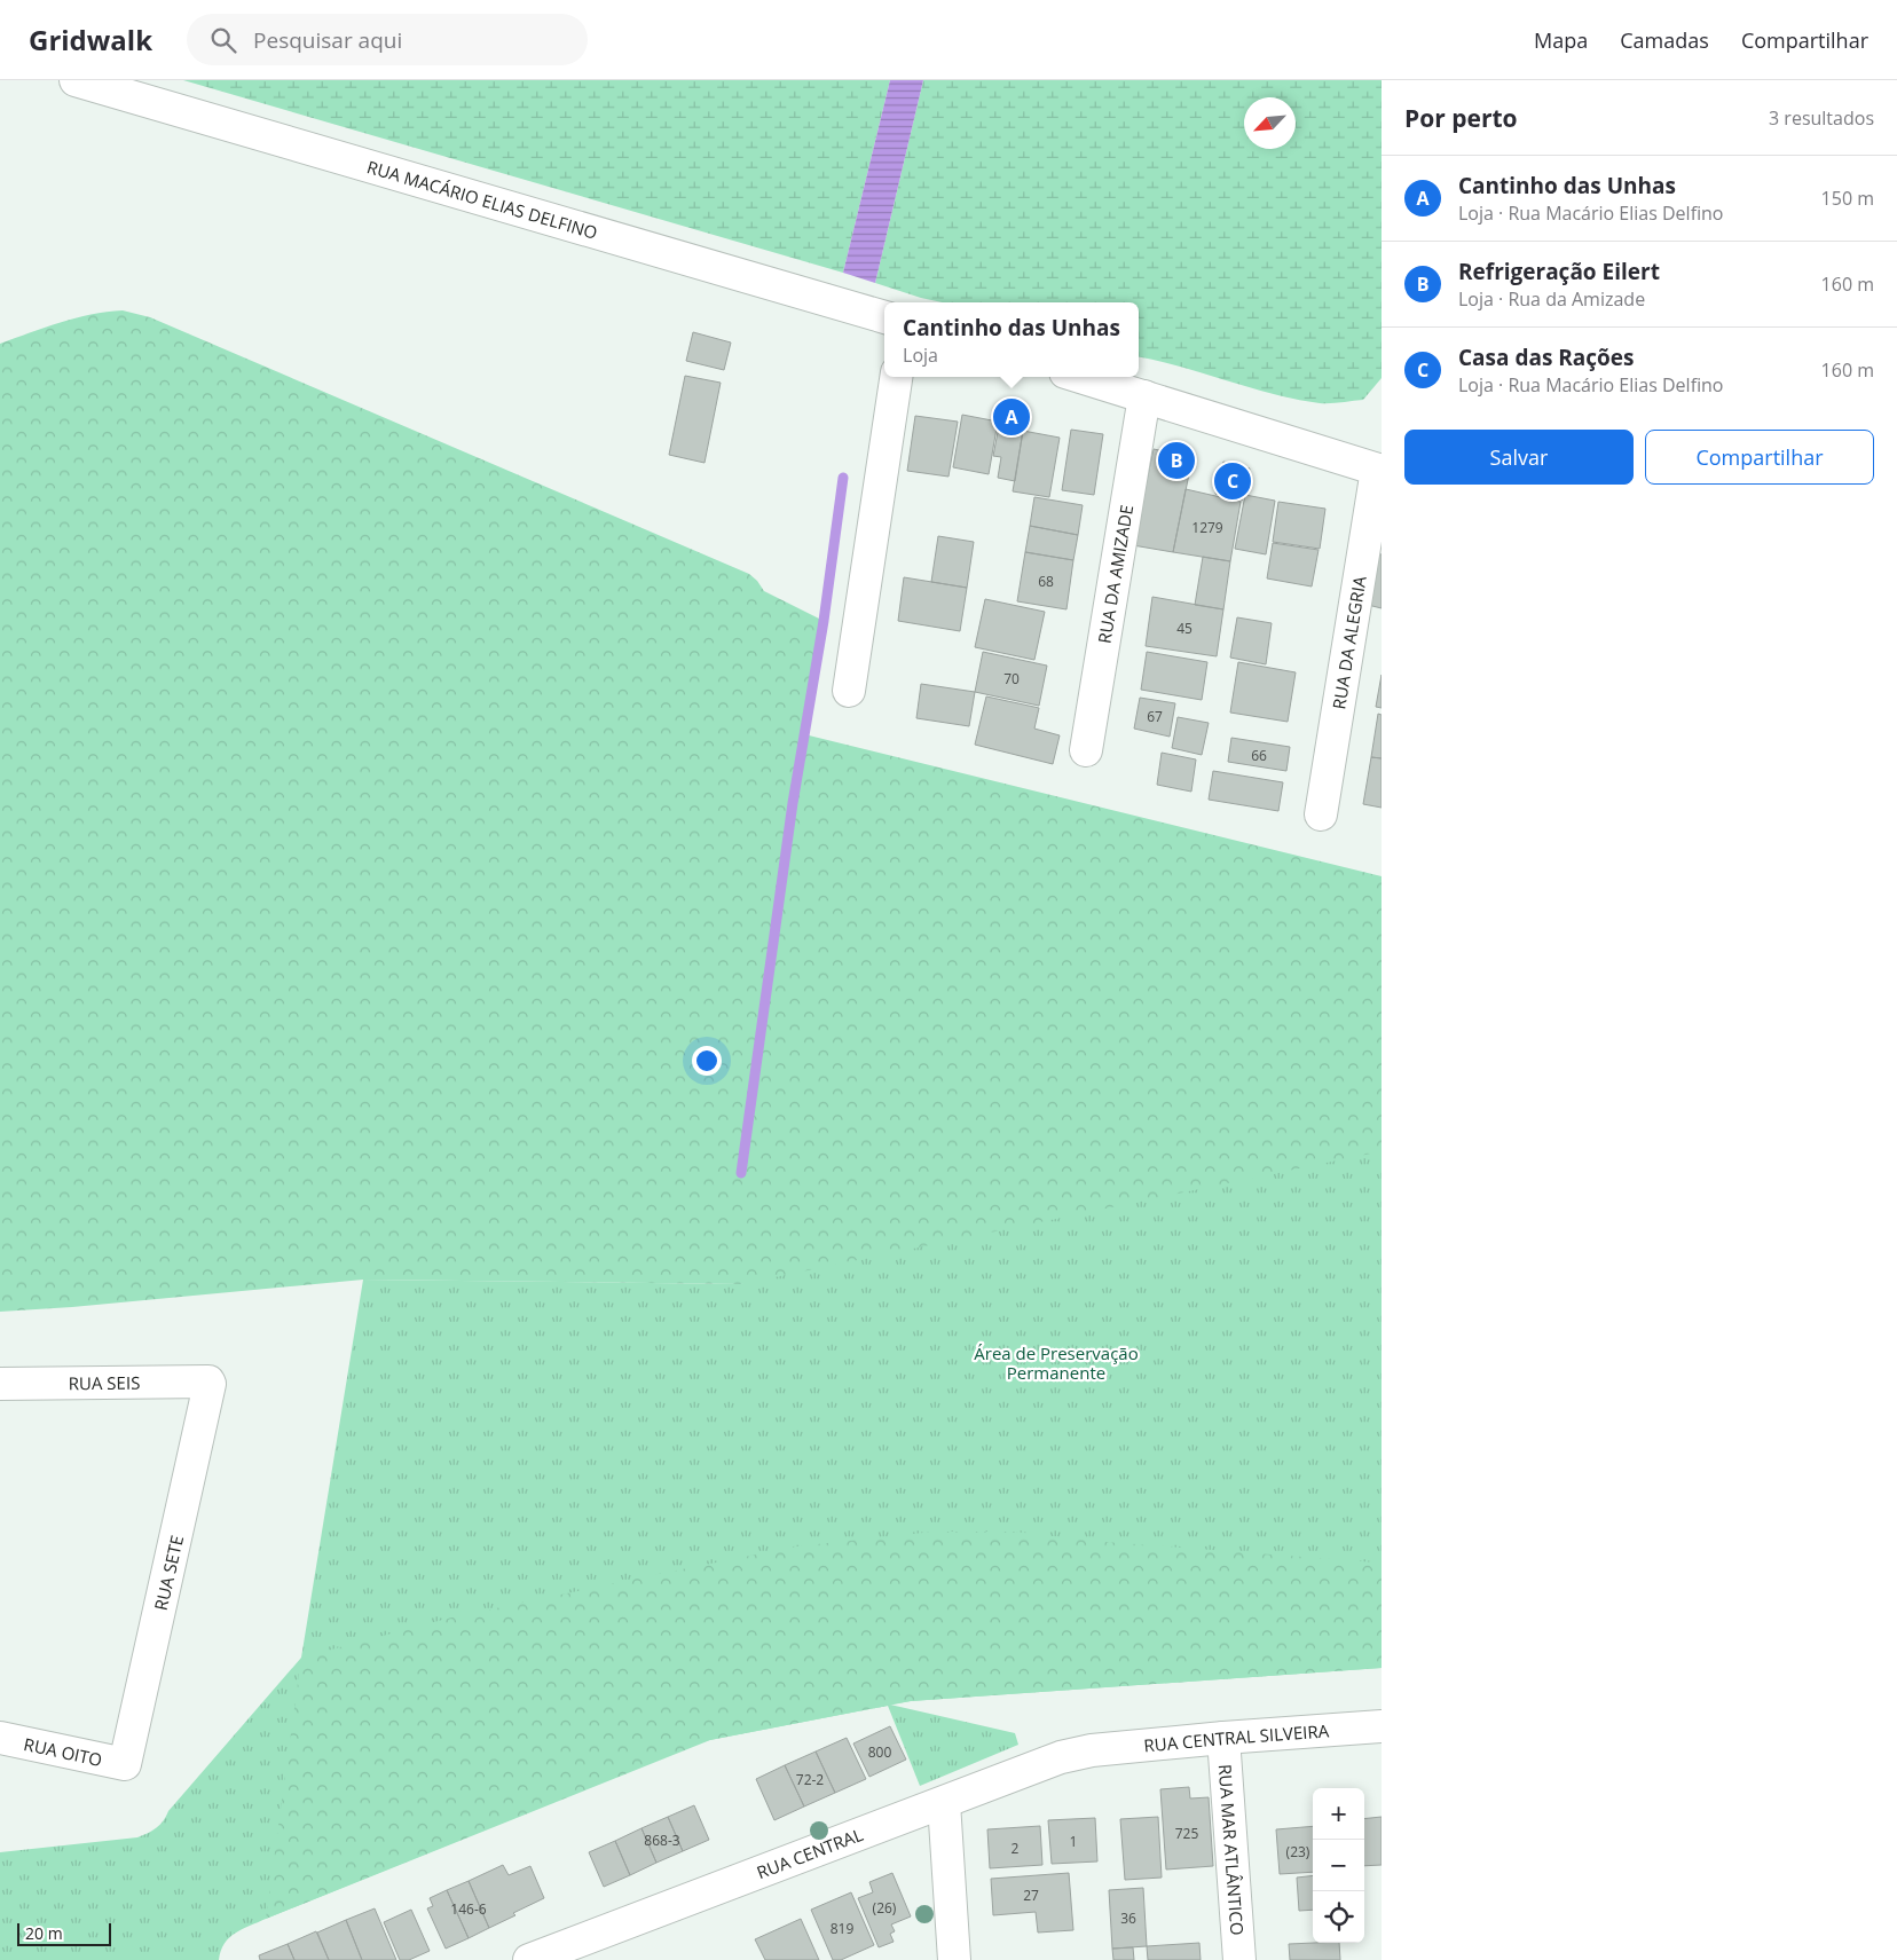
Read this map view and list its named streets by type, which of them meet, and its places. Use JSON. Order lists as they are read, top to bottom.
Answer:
{
  "streets": {
    "street": [
      "RUA MACÁRIO ELIAS DELFINO",
      "RUA DA AMIZADE",
      "RUA DA ALEGRIA",
      "RUA SEIS",
      "RUA SETE",
      "RUA CENTRAL SILVEIRA",
      "RUA OITO",
      "RUA MAR ATLÂNTICO",
      "RUA CENTRAL"
    ]
  },
  "crossings": [
    ["RUA SEIS", "RUA SETE"],
    ["RUA SETE", "RUA OITO"],
    ["RUA CENTRAL SILVEIRA", "RUA MAR ATLÂNTICO"],
    ["RUA CENTRAL SILVEIRA", "RUA CENTRAL"]
  ],
  "parks": ["Área de Preservação Permanente"],
  "house_numbers": [
    "1279",
    "68",
    "45",
    "70",
    "67",
    "66",
    "800",
    "72-2",
    "725",
    "868-3",
    "1",
    "2",
    "(23)",
    "27",
    "(26)",
    "146-6",
    "36",
    "819"
  ],
  "scale_bar": "20 m",
  "north": "bottom left",
  "page": {
    "header": "Gridwalk",
    "search": "Pesquisar aqui",
    "nav": ["Mapa", "Camadas", "Compartilhar"],
    "heading": ["Por perto", "3 resultados"],
    "list": [
      {
        "mark": "A",
        "name": "Cantinho das Unhas",
        "note": "Loja · Rua Macário Elias Delfino",
        "value": "150 m"
      },
      {
        "mark": "B",
        "name": "Refrigeração Eilert",
        "note": "Loja · Rua da Amizade",
        "value": "160 m"
      },
      {
        "mark": "C",
        "name": "Casa das Rações",
        "note": "Loja · Rua Macário Elias Delfino",
        "value": "160 m"
      }
    ],
    "popup": ["Cantinho das Unhas", "Loja"],
    "pins": ["A", "B", "C"],
    "buttons": ["Salvar", "Compartilhar"],
    "map_buttons": ["+", "−"],
    "scale": "20 m"
  }
}
